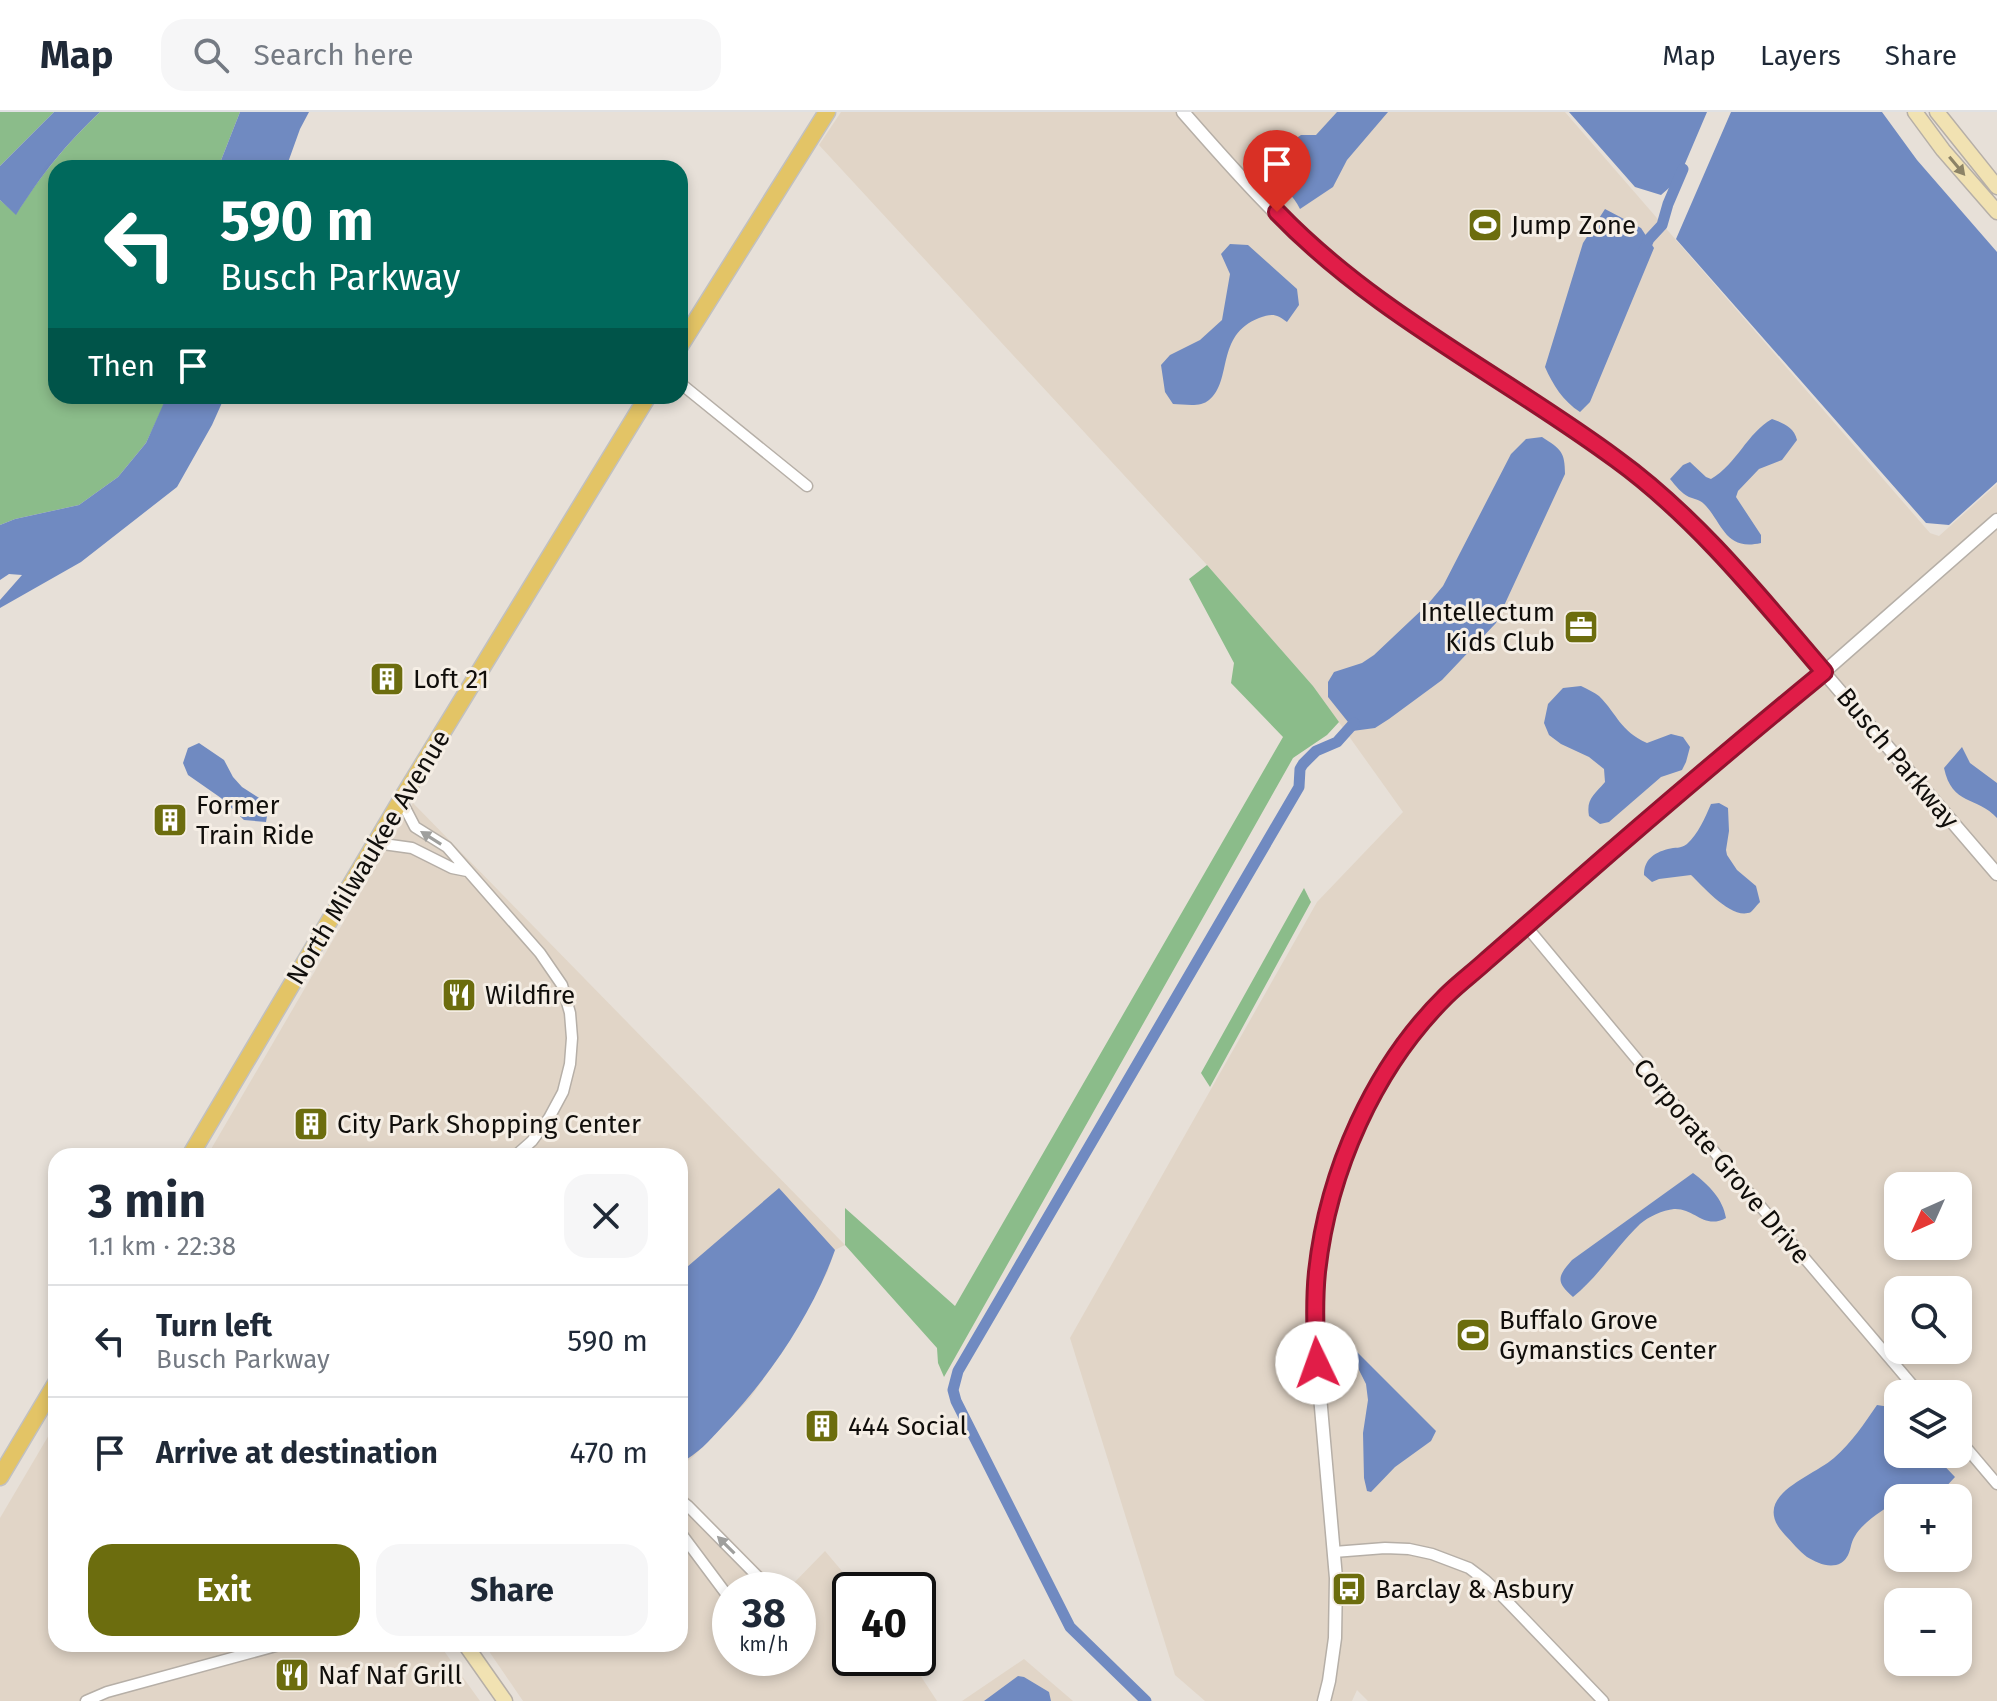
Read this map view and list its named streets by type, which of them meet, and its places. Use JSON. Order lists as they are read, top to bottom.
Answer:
{
  "streets": {
    "main road": ["North Milwaukee Avenue"],
    "street": ["Busch Parkway", "Corporate Grove Drive"]
  },
  "places": {
    "sports": ["Jump Zone", "Buffalo Grove Gymanstics Center"],
    "office": ["Intellectum Kids Club"],
    "building": [
      "Loft 21",
      "Former Train Ride",
      "City Park Shopping Center",
      "444 Social"
    ],
    "restaurant": ["Wildfire", "Naf Naf Grill"],
    "bus stop": ["Barclay & Asbury"]
  },
  "north": "bottom left",
  "page": {
    "header": "Map",
    "search": "Search here",
    "nav": ["Map", "Layers", "Share"],
    "turn": ["590 m", "Busch Parkway"],
    "then": "Then",
    "heading": ["3 min", "1.1 km · 22:38"],
    "map_buttons": ["+", "−"],
    "list": [
      {
        "name": "Turn left",
        "note": "Busch Parkway",
        "value": "590 m"
      },
      {
        "name": "Arrive at destination",
        "value": "470 m"
      }
    ],
    "buttons": ["Exit", "Share"],
    "speed": "38 km/h",
    "limit": "40"
  }
}
